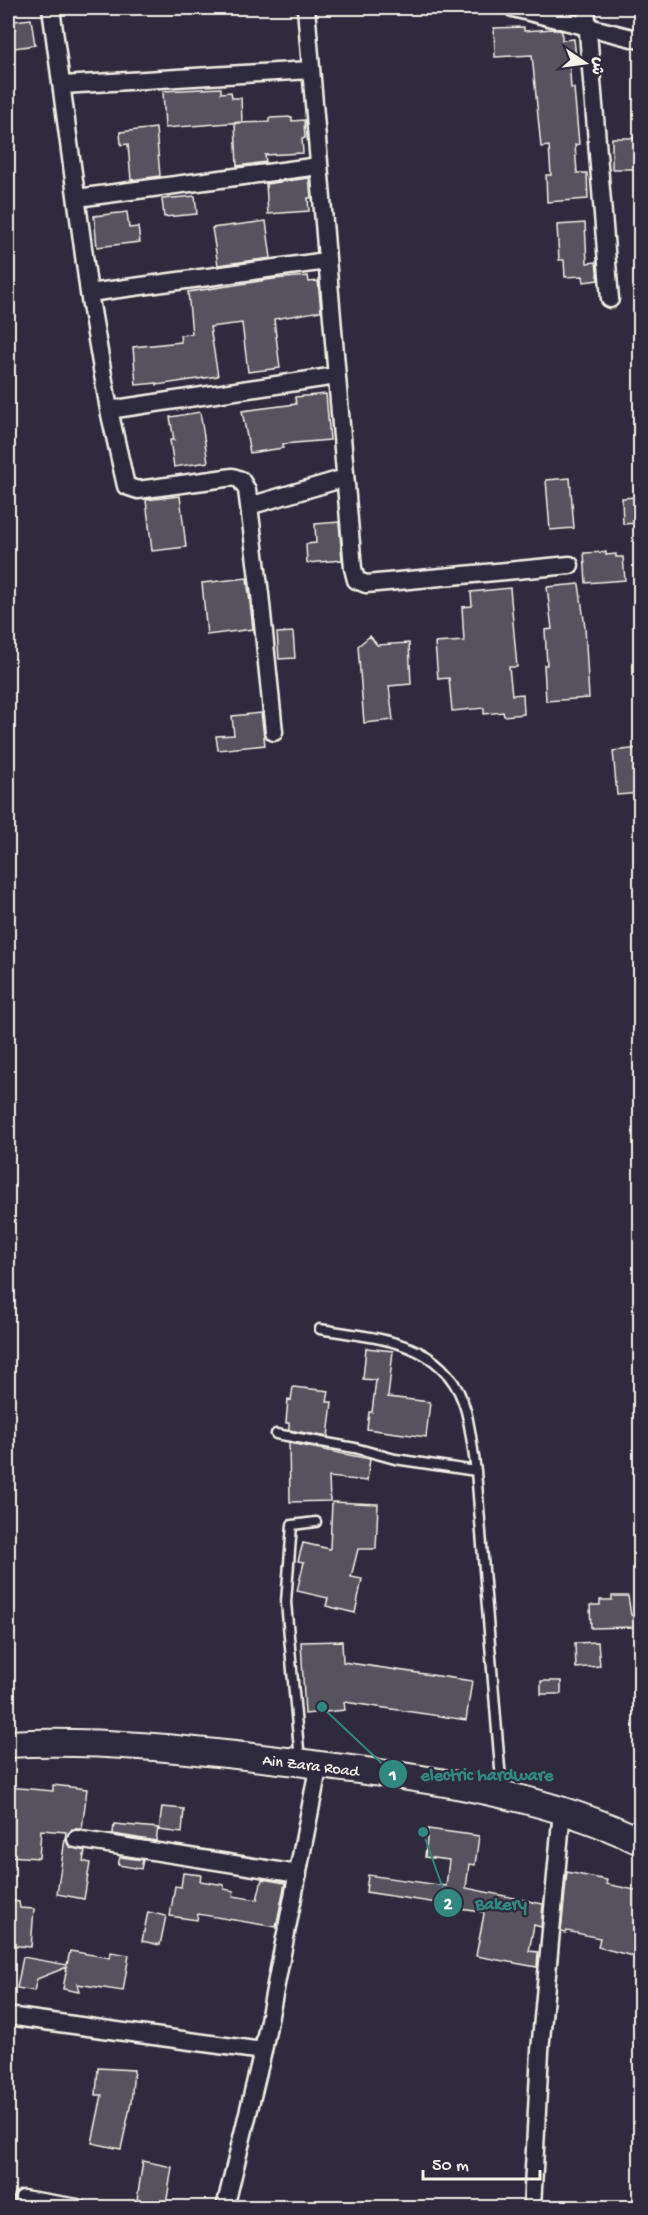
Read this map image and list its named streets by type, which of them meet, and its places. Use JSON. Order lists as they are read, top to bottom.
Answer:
{
  "streets": {
    "main road": ["Ain Zara Road"]
  },
  "places": ["electric hardware", "Bakery"],
  "scale_bar": "50 m",
  "north": "right"
}
